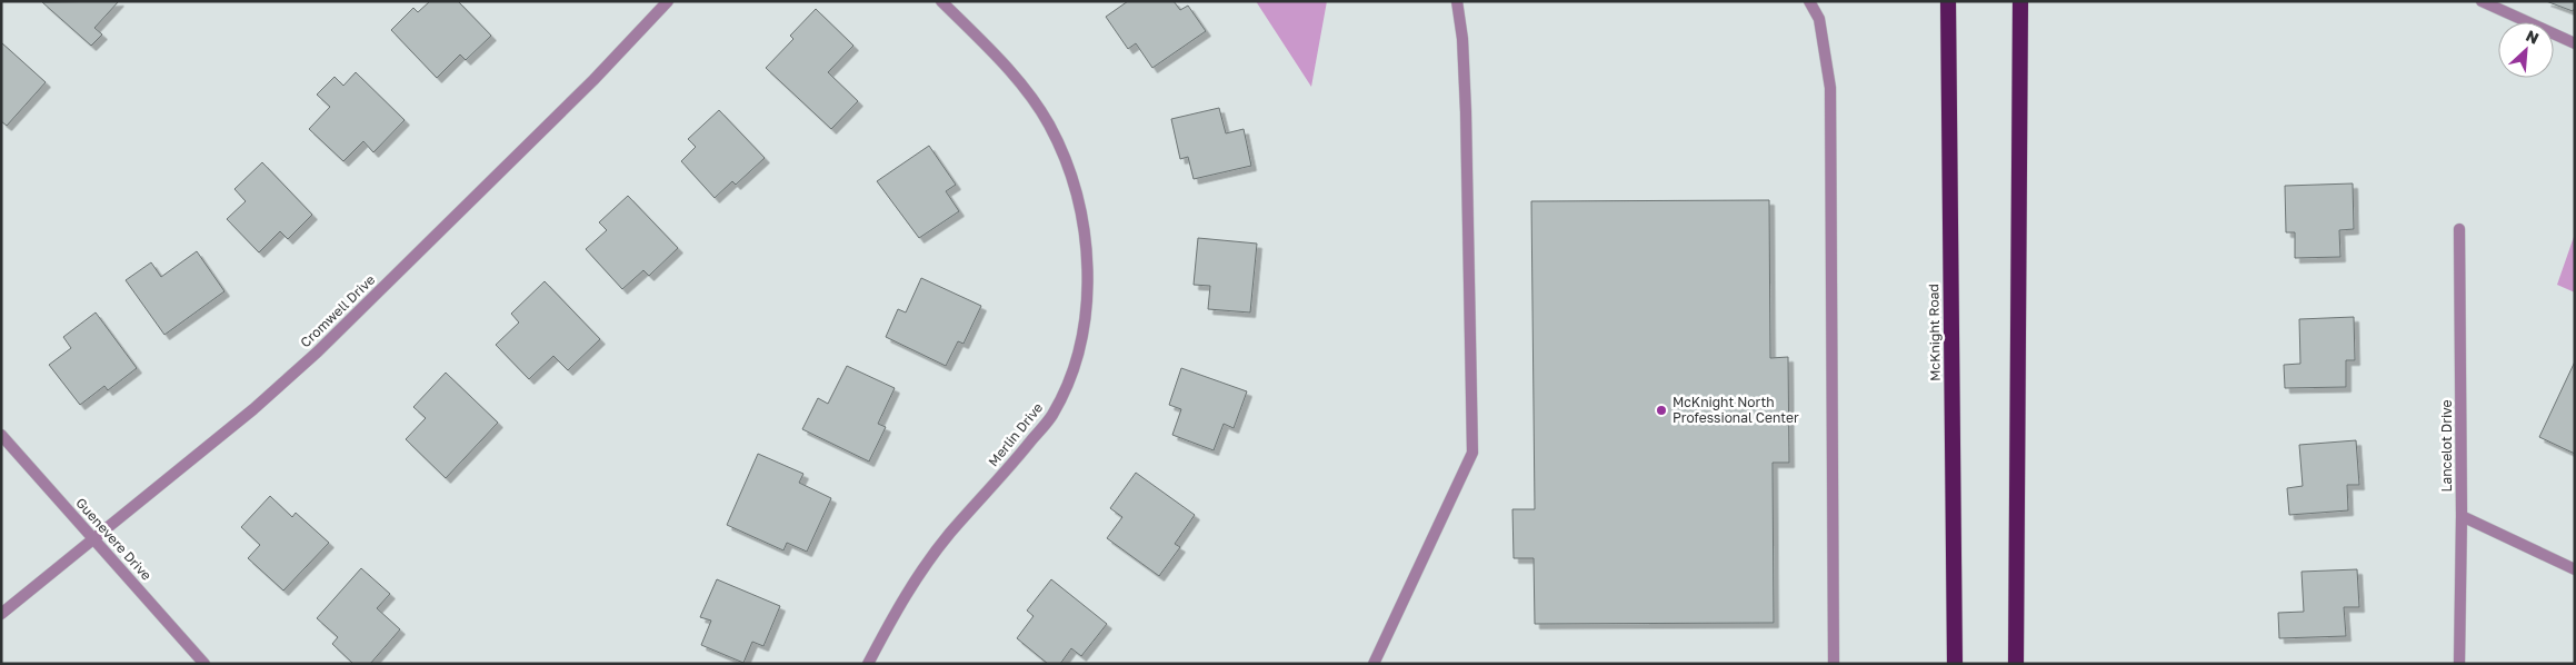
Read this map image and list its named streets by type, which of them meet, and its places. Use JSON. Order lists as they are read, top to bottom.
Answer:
{
  "streets": {
    "highway": ["McKnight Road"],
    "street": [
      "Cromwell Drive",
      "Merlin Drive",
      "Lancelot Drive",
      "Guenevere Drive"
    ]
  },
  "crossings": [
    ["Cromwell Drive", "Guenevere Drive"]
  ],
  "places": ["McKnight North Professional Center"],
  "north": "top right"
}
